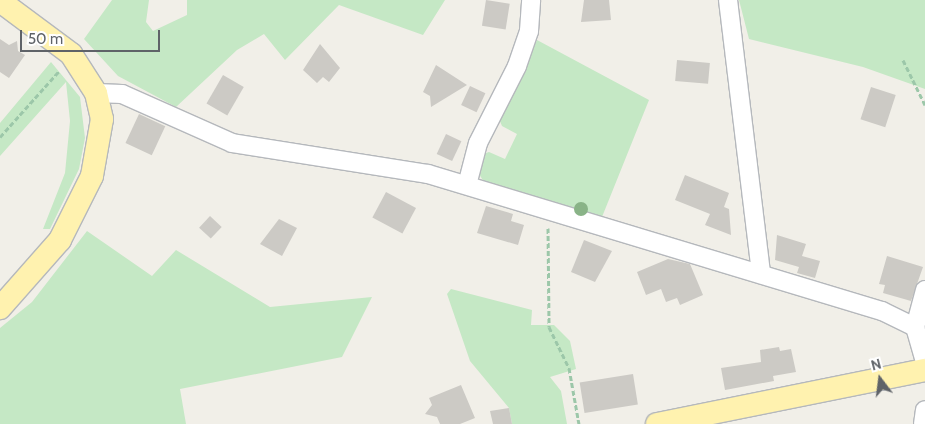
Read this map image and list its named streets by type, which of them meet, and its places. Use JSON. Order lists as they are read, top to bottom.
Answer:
{
  "scale_bar": "50 m",
  "north": "top"
}
